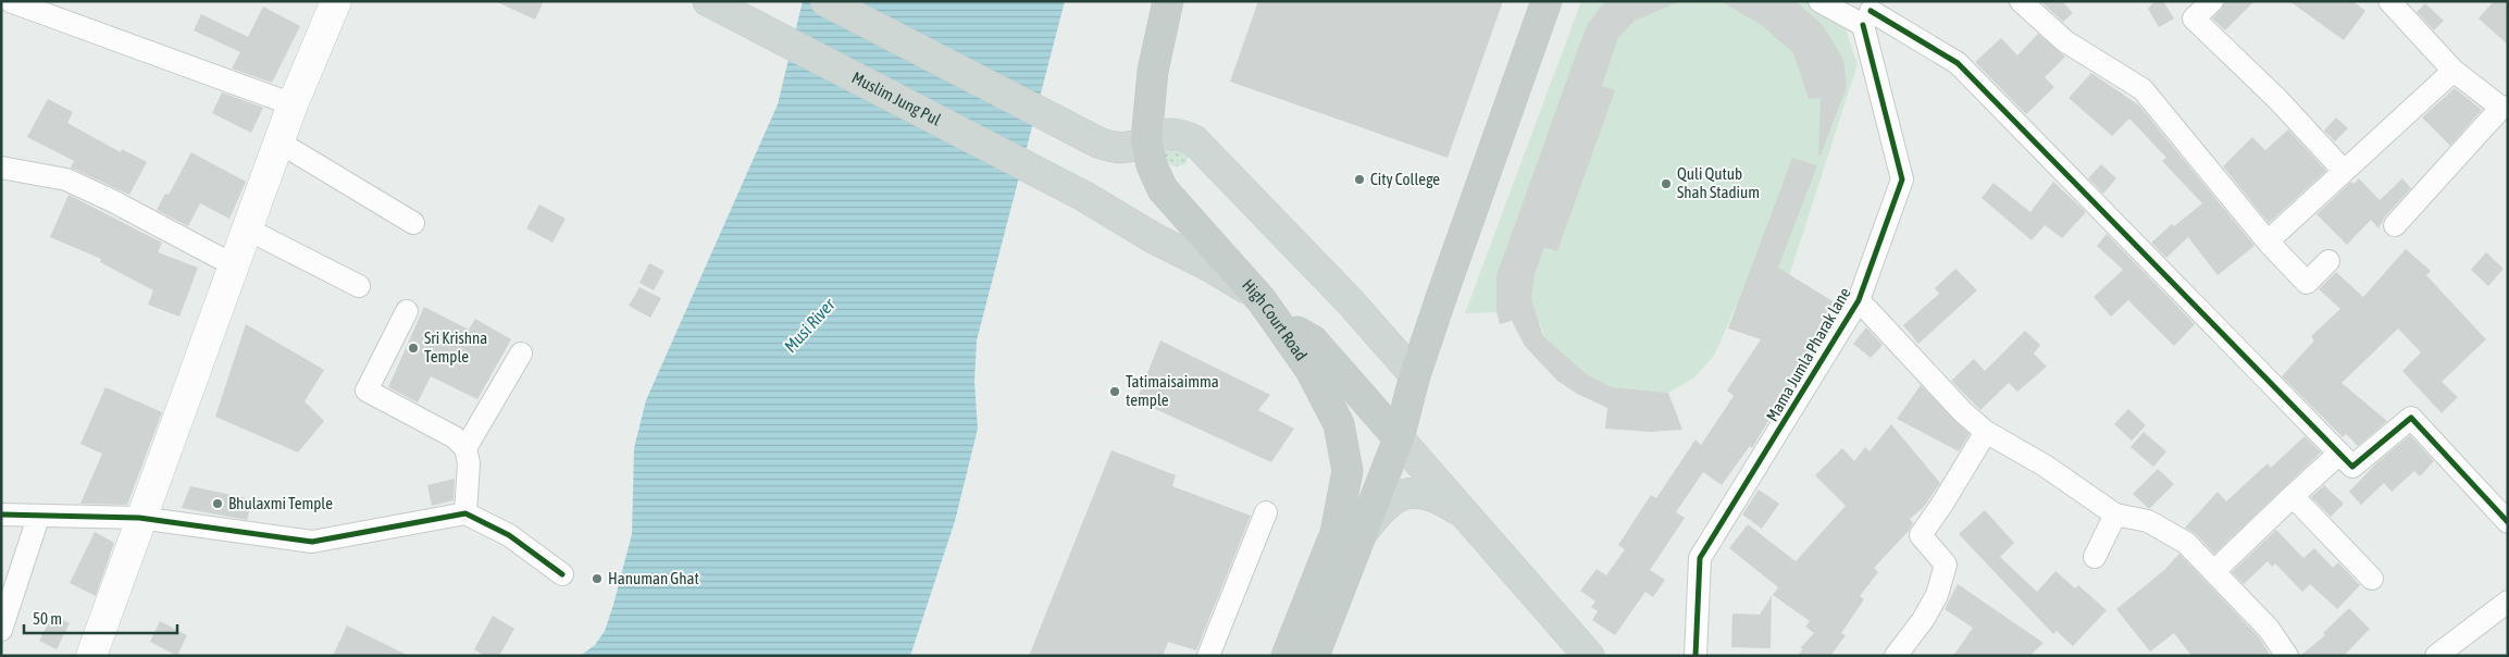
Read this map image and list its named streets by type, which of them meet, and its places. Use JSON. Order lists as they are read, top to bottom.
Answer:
{
  "streets": {
    "highway": ["High Court Road"],
    "main road": ["Muslim Jung Pul"],
    "street": ["Mama Jumla Pharak lane"]
  },
  "crossings": [
    ["Muslim Jung Pul", "High Court Road"]
  ],
  "water": ["Musi River"],
  "places": [
    "City College",
    "Quli Qutub Shah Stadium",
    "Sri Krishna Temple",
    "Tatimaisaimma temple",
    "Bhulaxmi Temple",
    "Hanuman Ghat"
  ],
  "scale_bar": "50 m"
}
